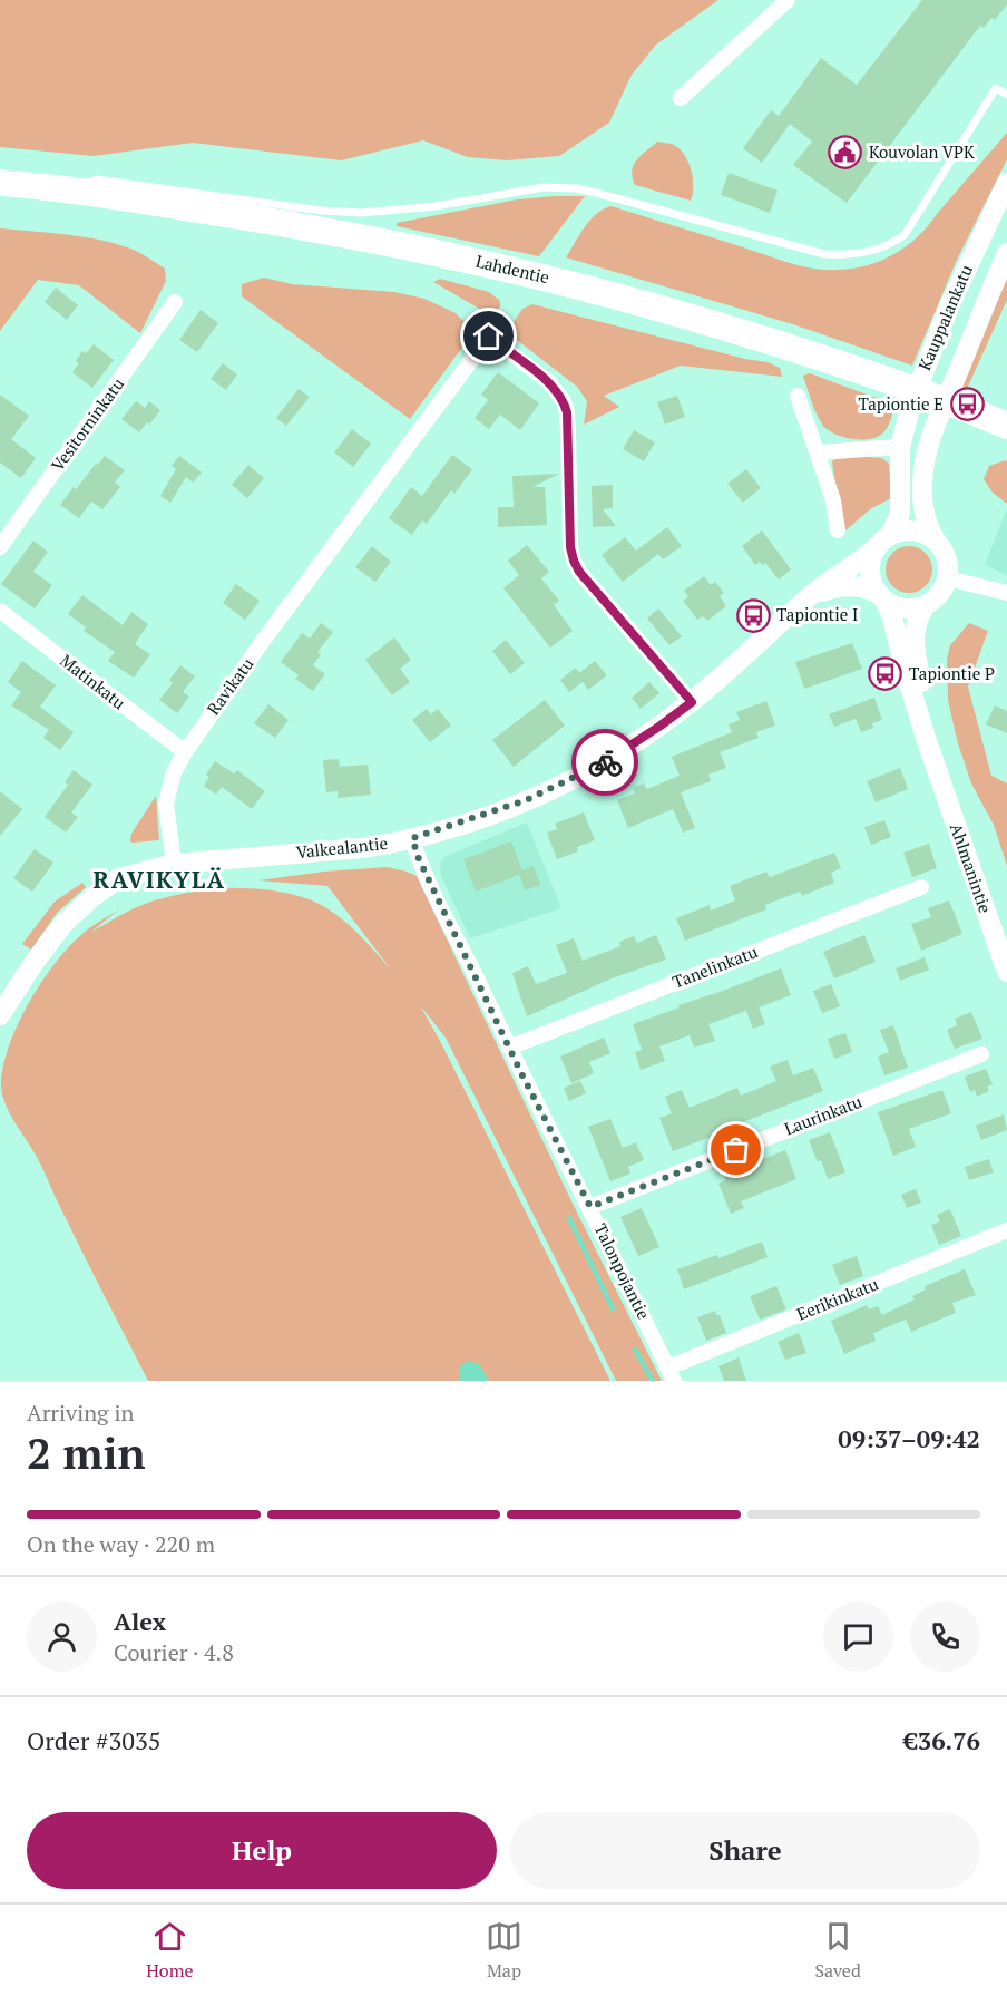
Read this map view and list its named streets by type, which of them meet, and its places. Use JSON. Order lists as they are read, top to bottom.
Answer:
{
  "streets": {
    "highway": ["Lahdentie"],
    "main road": ["Kauppalankatu", "Valkealantie", "Ahlmanintie"],
    "street": [
      "Vesitorninkatu",
      "Matinkatu",
      "Ravikatu",
      "Tanelinkatu",
      "Laurinkatu",
      "Talonpojantie",
      "Eerikinkatu"
    ]
  },
  "crossings": [
    ["Kauppalankatu", "Valkealantie"],
    ["Kauppalankatu", "Ahlmanintie"],
    ["Matinkatu", "Ravikatu"],
    ["Ravikatu", "Valkealantie"],
    ["Valkealantie", "Ahlmanintie"],
    ["Valkealantie", "Talonpojantie"],
    ["Tanelinkatu", "Talonpojantie"],
    ["Laurinkatu", "Talonpojantie"],
    ["Talonpojantie", "Eerikinkatu"]
  ],
  "districts": ["RAVIKYLÄ"],
  "places": {
    "public building": ["Kouvolan VPK"],
    "bus stop": ["Tapiontie E", "Tapiontie I", "Tapiontie P"]
  },
  "page": {
    "heading": ["2 min", "Arriving in", "09:37–09:42"],
    "panel": [
      "Alex",
      "Courier · 4.8",
      "Order #3035",
      "€36.76"
    ],
    "bar": "On the way · 220 m",
    "buttons": ["Help", "Share"],
    "tabs": ["Home", "Map", "Saved"]
  }
}
